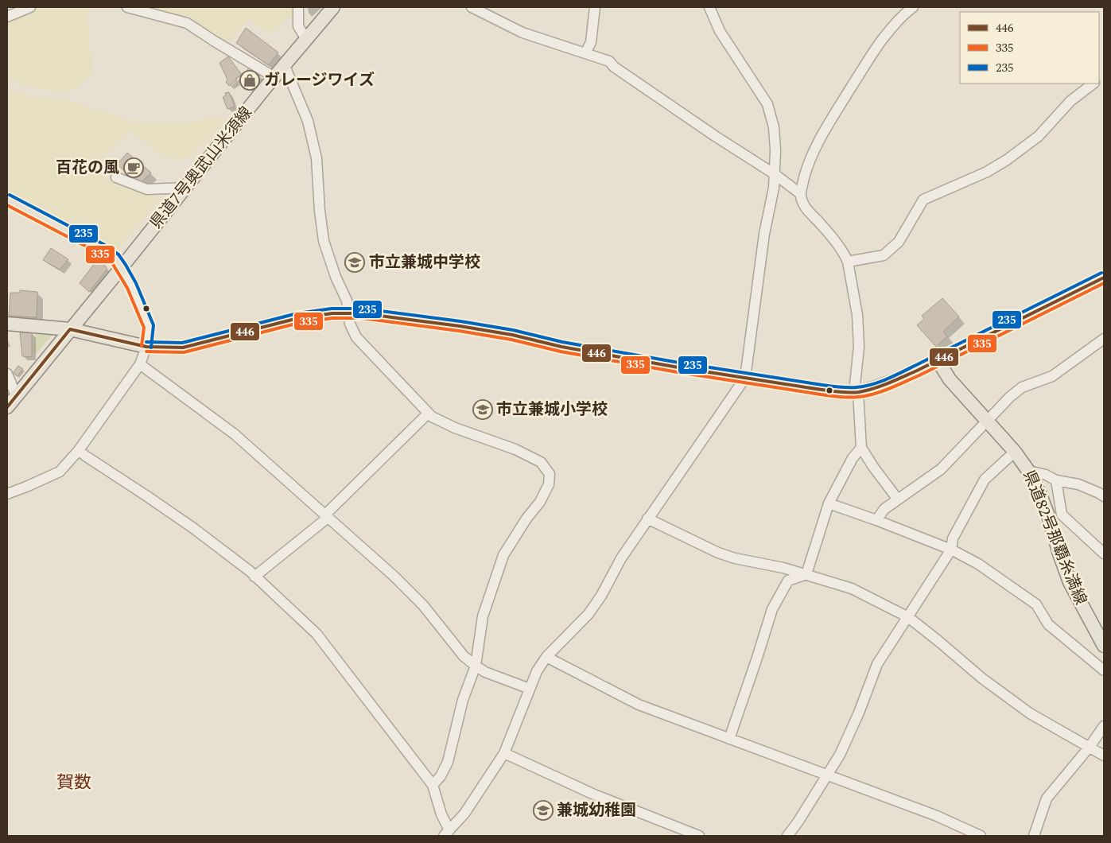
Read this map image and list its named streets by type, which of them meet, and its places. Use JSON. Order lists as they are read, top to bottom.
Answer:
{
  "streets": {
    "main road": ["県道7号奥武山米須線", "県道82号那覇糸満線"]
  },
  "districts": ["賀数"],
  "places": {
    "shop": ["ガレージワイズ"],
    "cafe": ["百花の風"],
    "school or university": ["市立兼城中学校", "市立兼城小学校", "兼城幼稚園"]
  },
  "lines": ["transit line 235", "transit line 335", "transit line 446"],
  "legend": ["446", "335", "235"]
}
